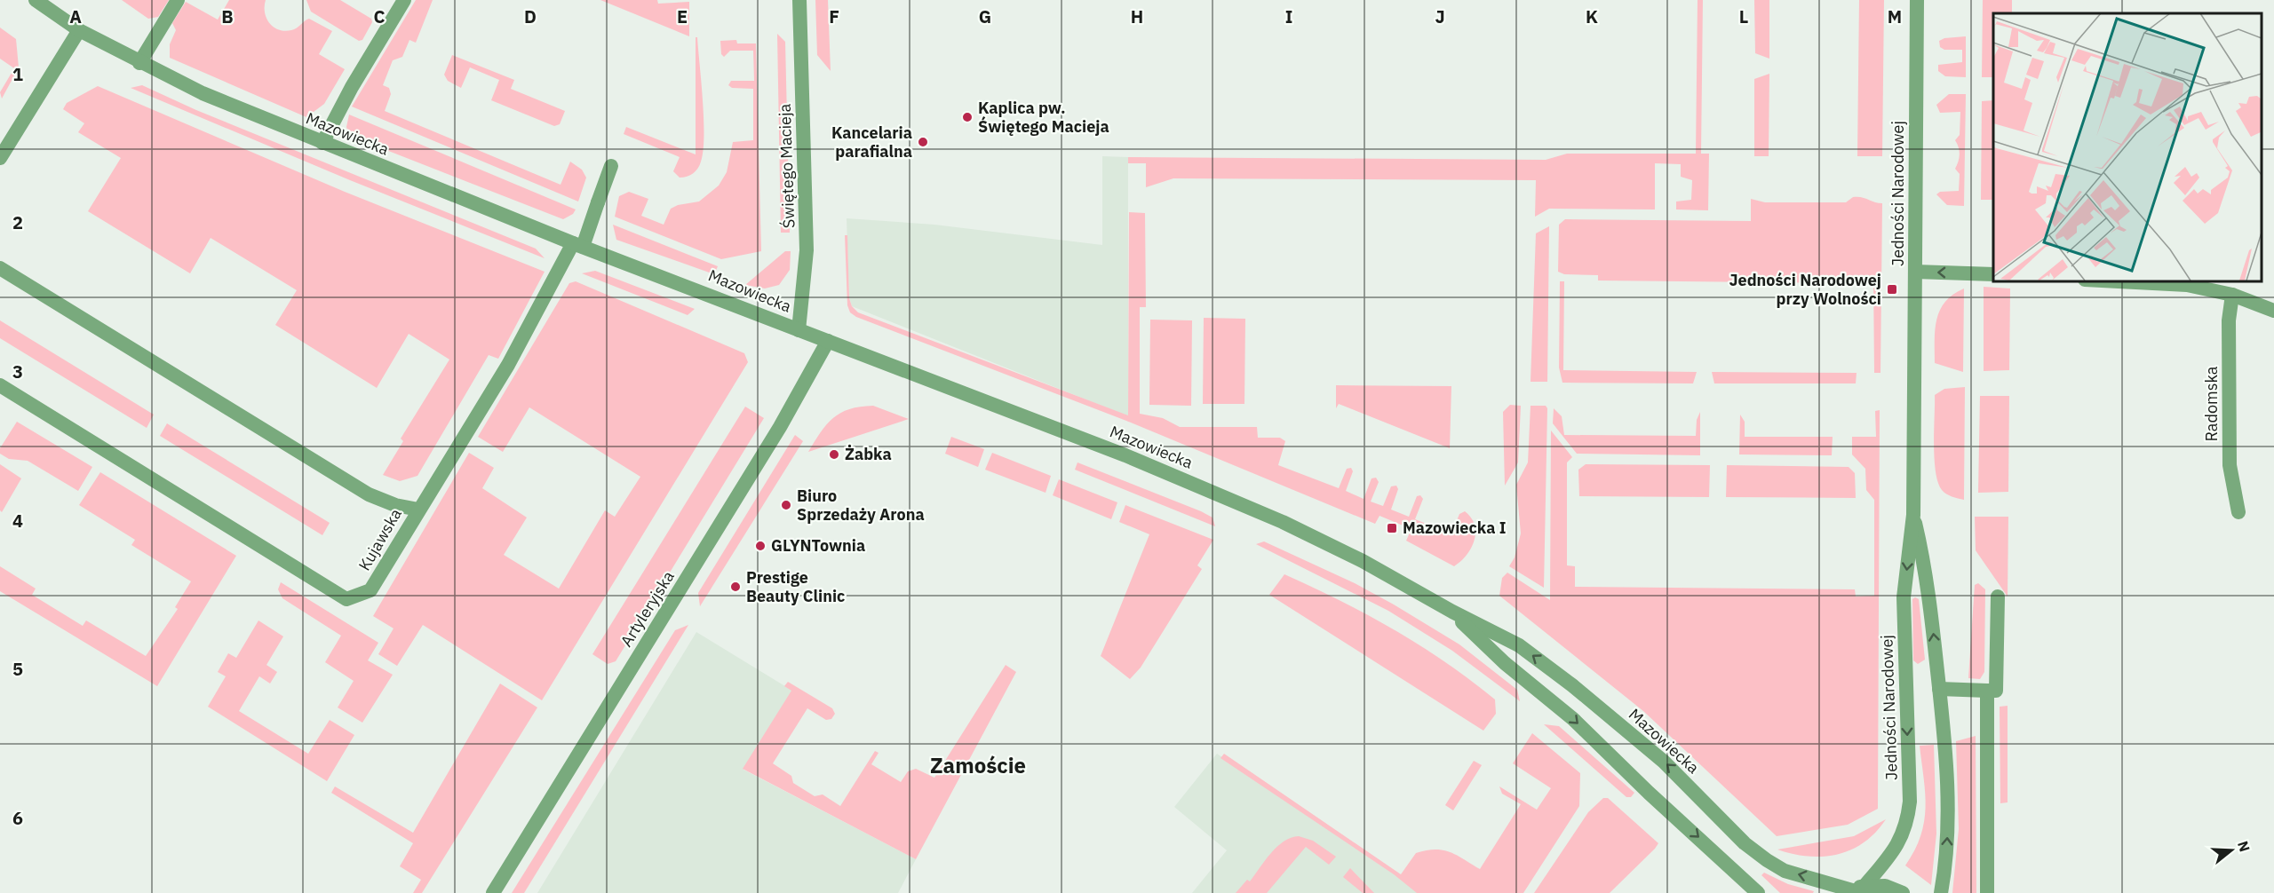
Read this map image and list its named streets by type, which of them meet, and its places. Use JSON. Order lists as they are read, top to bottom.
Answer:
{
  "streets": {
    "street": [
      "Mazowiecka",
      "Świętego Macieja",
      "Jedności Narodowej",
      "Radomska",
      "Kujawska",
      "Artyleryjska"
    ]
  },
  "crossings": [
    ["Mazowiecka", "Świętego Macieja"],
    ["Mazowiecka", "Jedności Narodowej"],
    ["Mazowiecka", "Kujawska"],
    ["Mazowiecka", "Artyleryjska"]
  ],
  "districts": ["Zamoście"],
  "places": {
    "other": [
      "Kaplica pw. Świętego Macieja",
      "Kancelaria parafialna",
      "Żabka",
      "Biuro Sprzedaży Arona",
      "GLYNTownia",
      "Prestige Beauty Clinic"
    ],
    "transit": ["Jedności Narodowej przy Wolności", "Mazowiecka I"]
  },
  "north": "right",
  "grid": {
    "columns": [
      "A",
      "B",
      "C",
      "D",
      "E",
      "F",
      "G",
      "H",
      "I",
      "J",
      "K",
      "L",
      "M"
    ],
    "rows": [
      "1",
      "2",
      "3",
      "4",
      "5",
      "6"
    ]
  }
}
